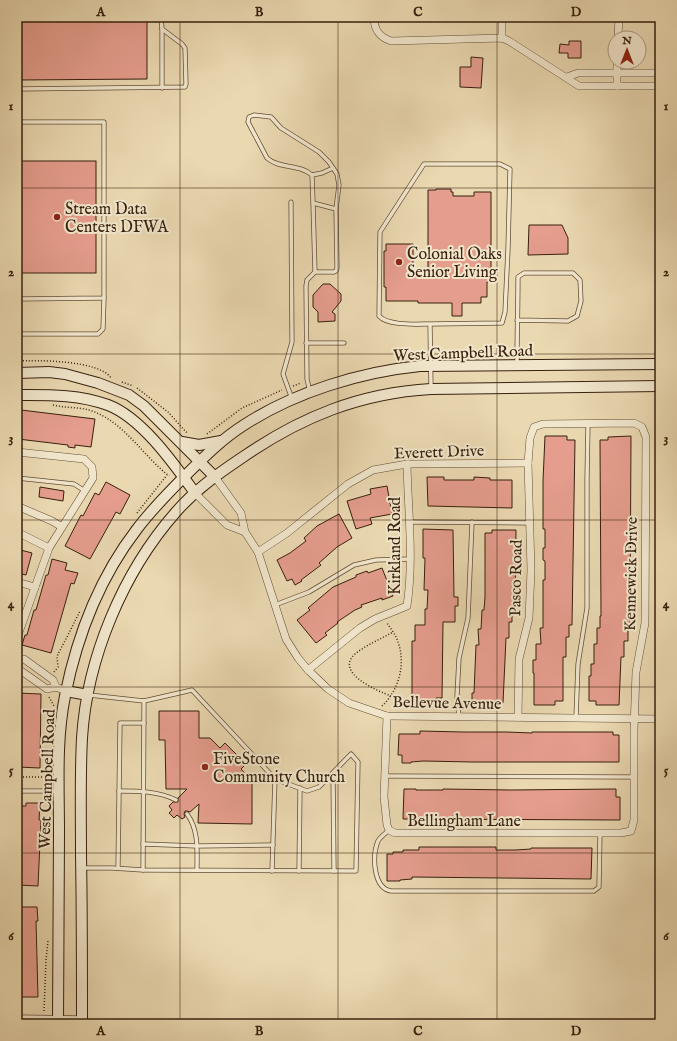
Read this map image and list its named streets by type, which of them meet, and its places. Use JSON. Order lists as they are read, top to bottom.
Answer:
{
  "streets": {
    "main road": ["West Campbell Road"],
    "street": [
      "Everett Drive",
      "Kirkland Road",
      "Kennewick Drive",
      "Pasco Road",
      "Bellevue Avenue",
      "Bellingham Lane"
    ]
  },
  "crossings": [
    ["Everett Drive", "Kirkland Road"],
    ["Everett Drive", "Pasco Road"],
    ["Everett Drive", "Bellevue Avenue"],
    ["Kirkland Road", "Bellevue Avenue"],
    ["Kennewick Drive", "Pasco Road"],
    ["Kennewick Drive", "Bellevue Avenue"],
    ["Kennewick Drive", "Bellingham Lane"],
    ["Pasco Road", "Bellevue Avenue"],
    ["Bellevue Avenue", "Bellingham Lane"]
  ],
  "places": ["Stream Data Centers DFWA", "Colonial Oaks Senior Living", "FiveStone Community Church"],
  "north": "top",
  "grid": {
    "columns": [
      "A",
      "B",
      "C",
      "D"
    ],
    "rows": [
      "1",
      "2",
      "3",
      "4",
      "5",
      "6"
    ]
  }
}
